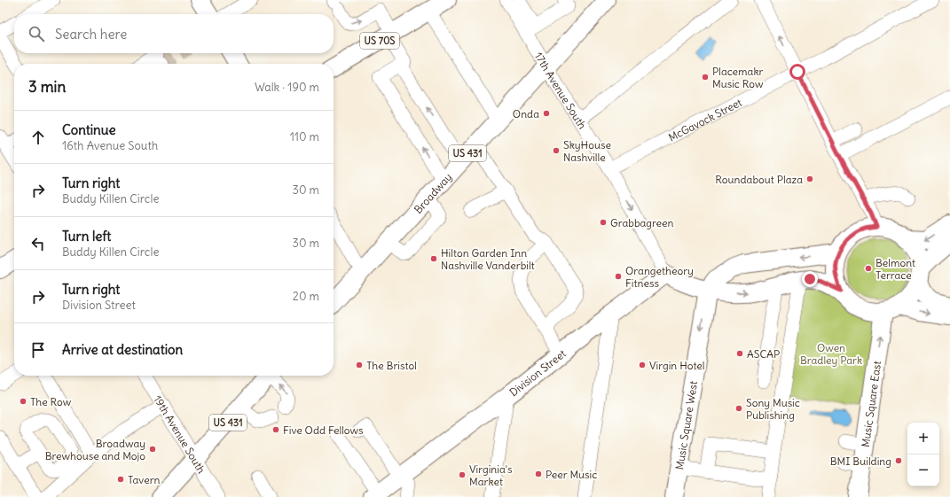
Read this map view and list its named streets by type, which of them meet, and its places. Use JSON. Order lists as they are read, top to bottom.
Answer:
{
  "streets": {
    "main road": [
      "US 70S",
      "US 431",
      "Broadway",
      "Division Street",
      "Music Square East",
      "Music Square West"
    ],
    "street": ["17th Avenue South", "McGavock Street", "19th Avenue South"]
  },
  "crossings": [
    ["17th Avenue South", "McGavock Street"],
    ["17th Avenue South", "Broadway"],
    ["17th Avenue South", "Division Street"],
    ["US 431", "19th Avenue South"]
  ],
  "one_way": ["Music Square East", "Music Square West"],
  "parks": ["Owen Bradley Park"],
  "places": [
    "Placemakr Music Row",
    "Onda",
    "SkyHouse Nashville",
    "Roundabout Plaza",
    "Grabbagreen",
    "Hilton Garden Inn Nashville Vanderbilt",
    "Belmont Terrace",
    "Orangetheory Fitness",
    "ASCAP",
    "The Bristol",
    "Virgin Hotel",
    "The Row",
    "Sony Music Publishing",
    "Five Odd Fellows",
    "Broadway Brewhouse and Mojo",
    "BMI Building",
    "Peer Music",
    "Virginia's Market",
    "Tavern"
  ],
  "page": {
    "search": "Search here",
    "heading": ["3 min", "Walk · 190 m"],
    "list": [
      ["Continue", "16th Avenue South", "110 m"],
      ["Turn right", "Buddy Killen Circle", "30 m"],
      ["Turn left", "Buddy Killen Circle", "30 m"],
      ["Turn right", "Division Street", "20 m"],
      "Arrive at destination"
    ],
    "map_buttons": ["+", "−"]
  }
}
